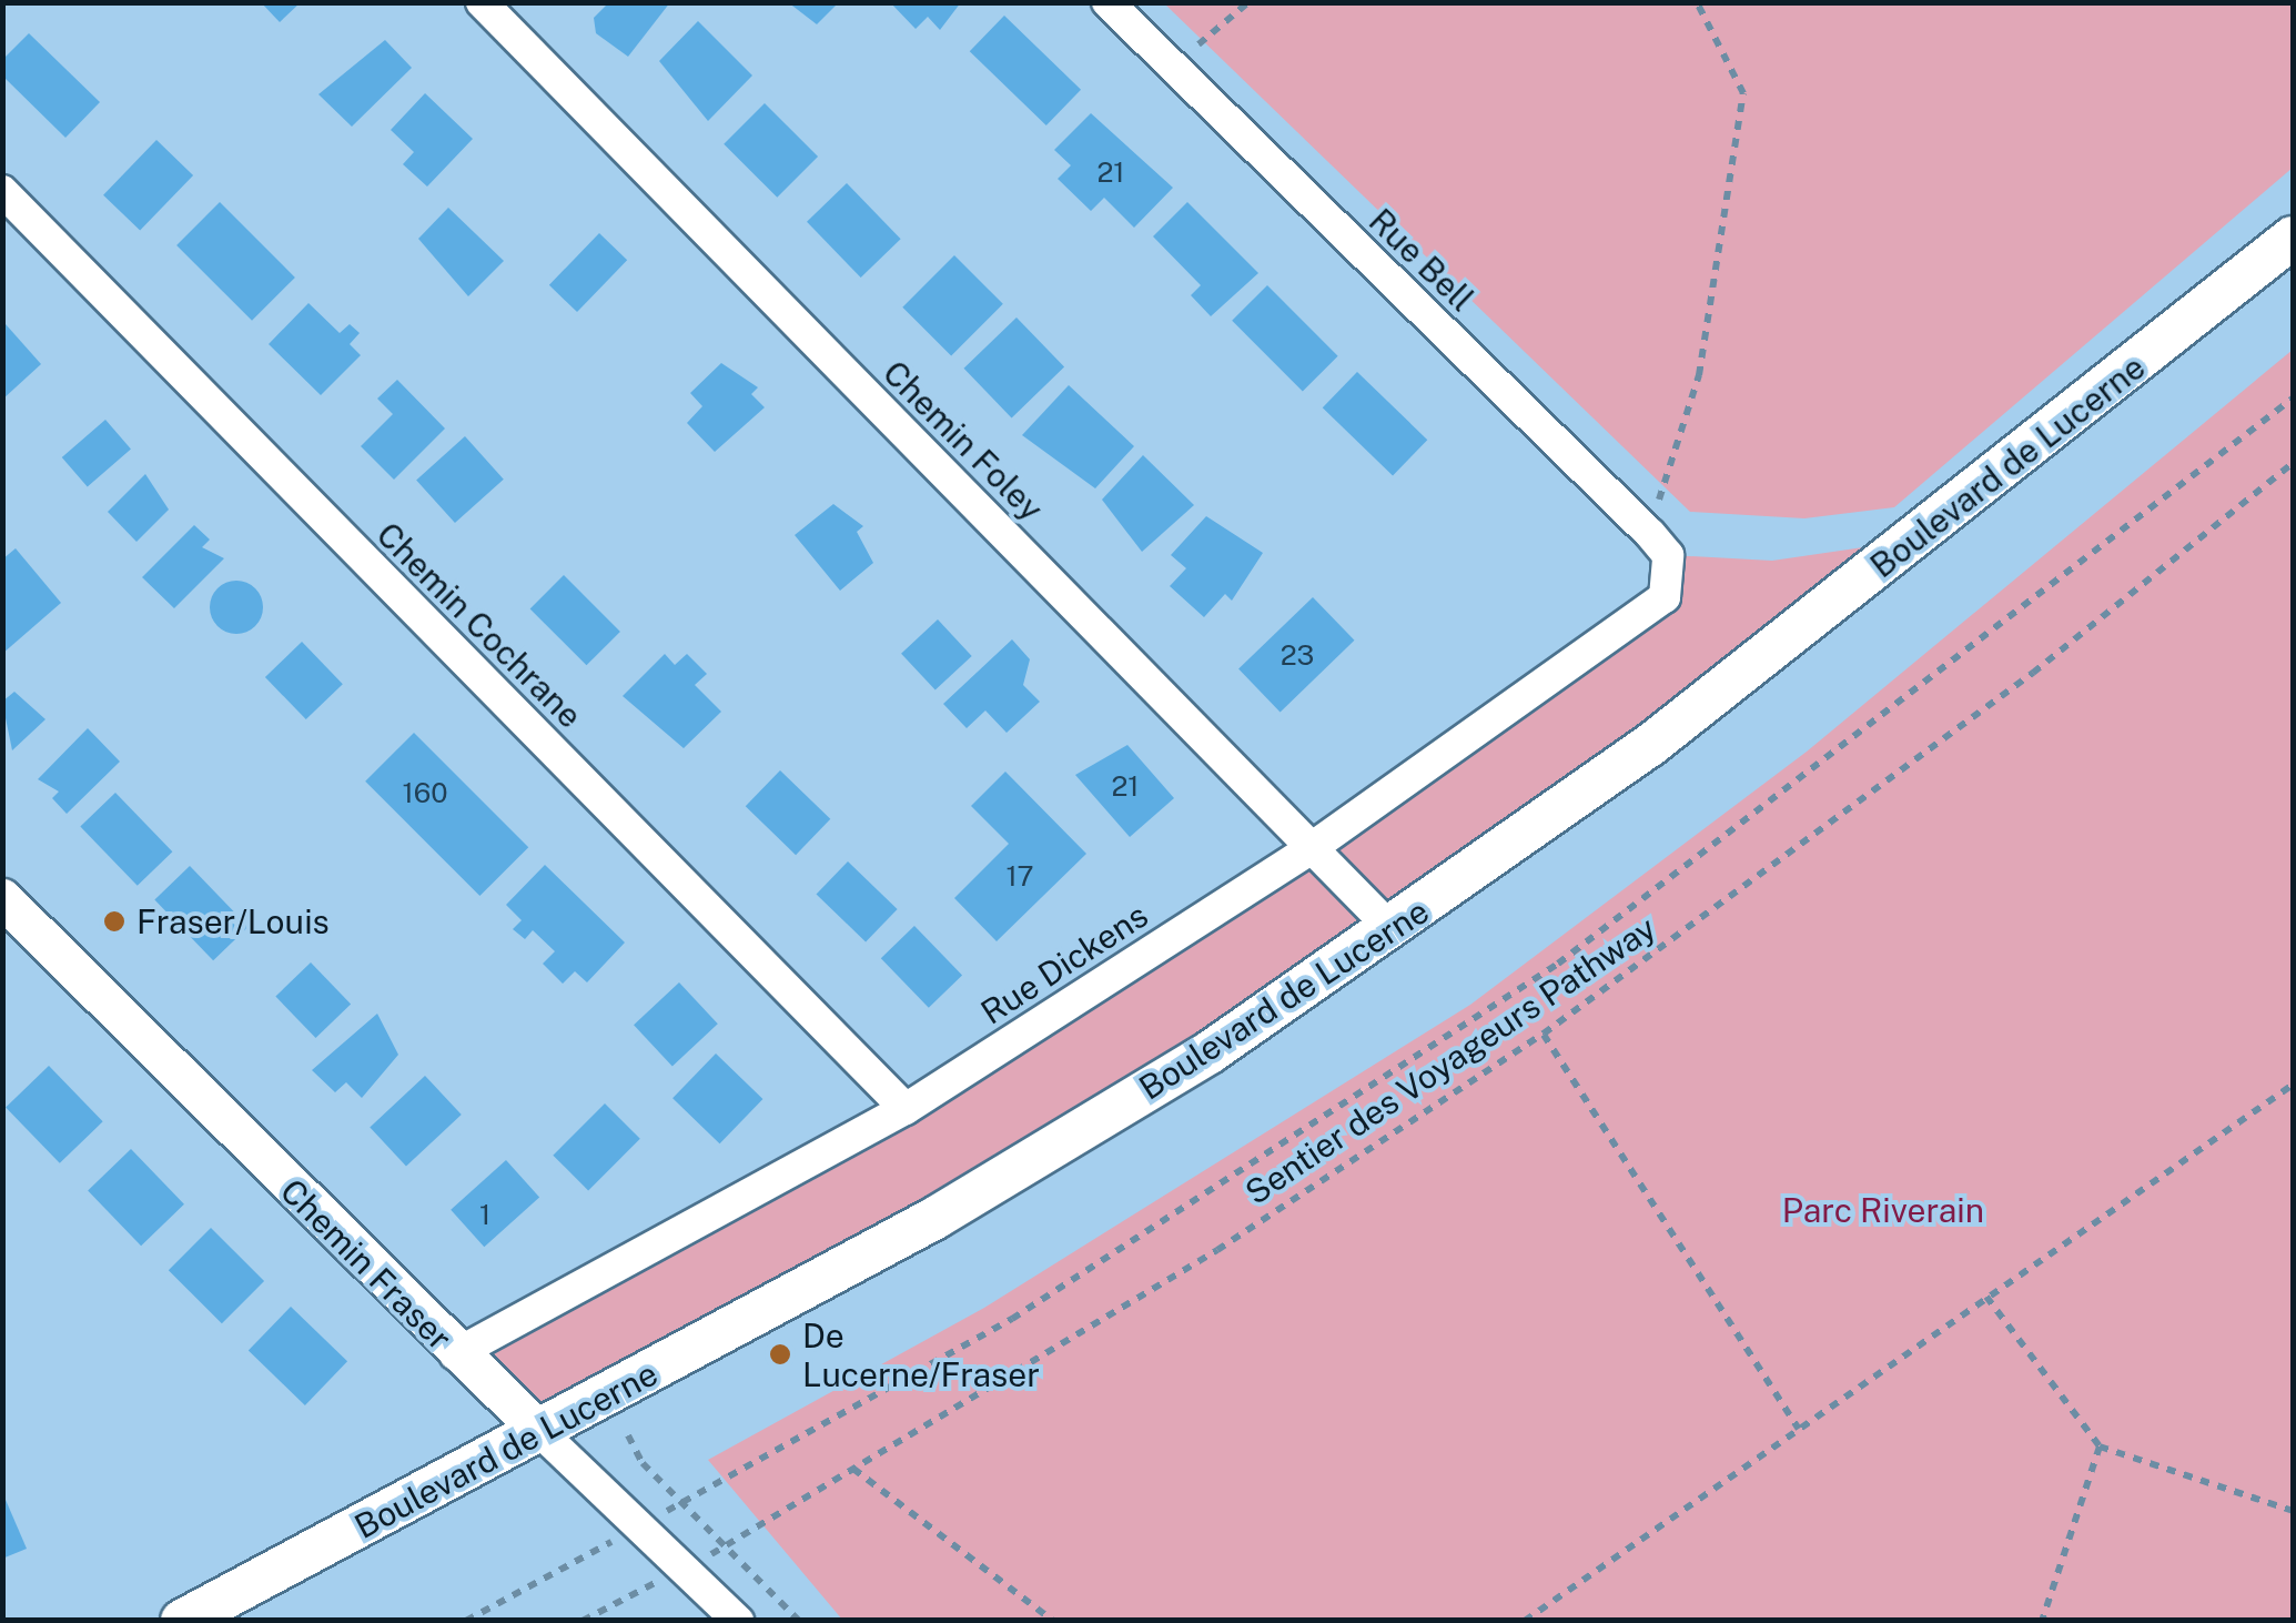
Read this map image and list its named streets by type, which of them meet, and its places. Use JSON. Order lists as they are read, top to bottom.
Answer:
{
  "streets": {
    "main road": ["Boulevard de Lucerne"],
    "street": [
      "Rue Bell",
      "Chemin Foley",
      "Chemin Cochrane",
      "Rue Dickens",
      "Chemin Fraser"
    ],
    "path": ["Sentier des Voyageurs Pathway"]
  },
  "crossings": [
    ["Rue Bell", "Rue Dickens"],
    ["Chemin Foley", "Boulevard de Lucerne"],
    ["Chemin Foley", "Rue Dickens"],
    ["Boulevard de Lucerne", "Chemin Fraser"],
    ["Chemin Cochrane", "Rue Dickens"],
    ["Rue Dickens", "Chemin Fraser"],
    ["Sentier des Voyageurs Pathway", "Chemin Fraser"]
  ],
  "parks": ["Parc Riverain"],
  "places": ["Fraser/Louis", "De Lucerne/Fraser"],
  "house_numbers": [
    "21",
    "23",
    "21",
    "160",
    "17",
    "1"
  ]
}
